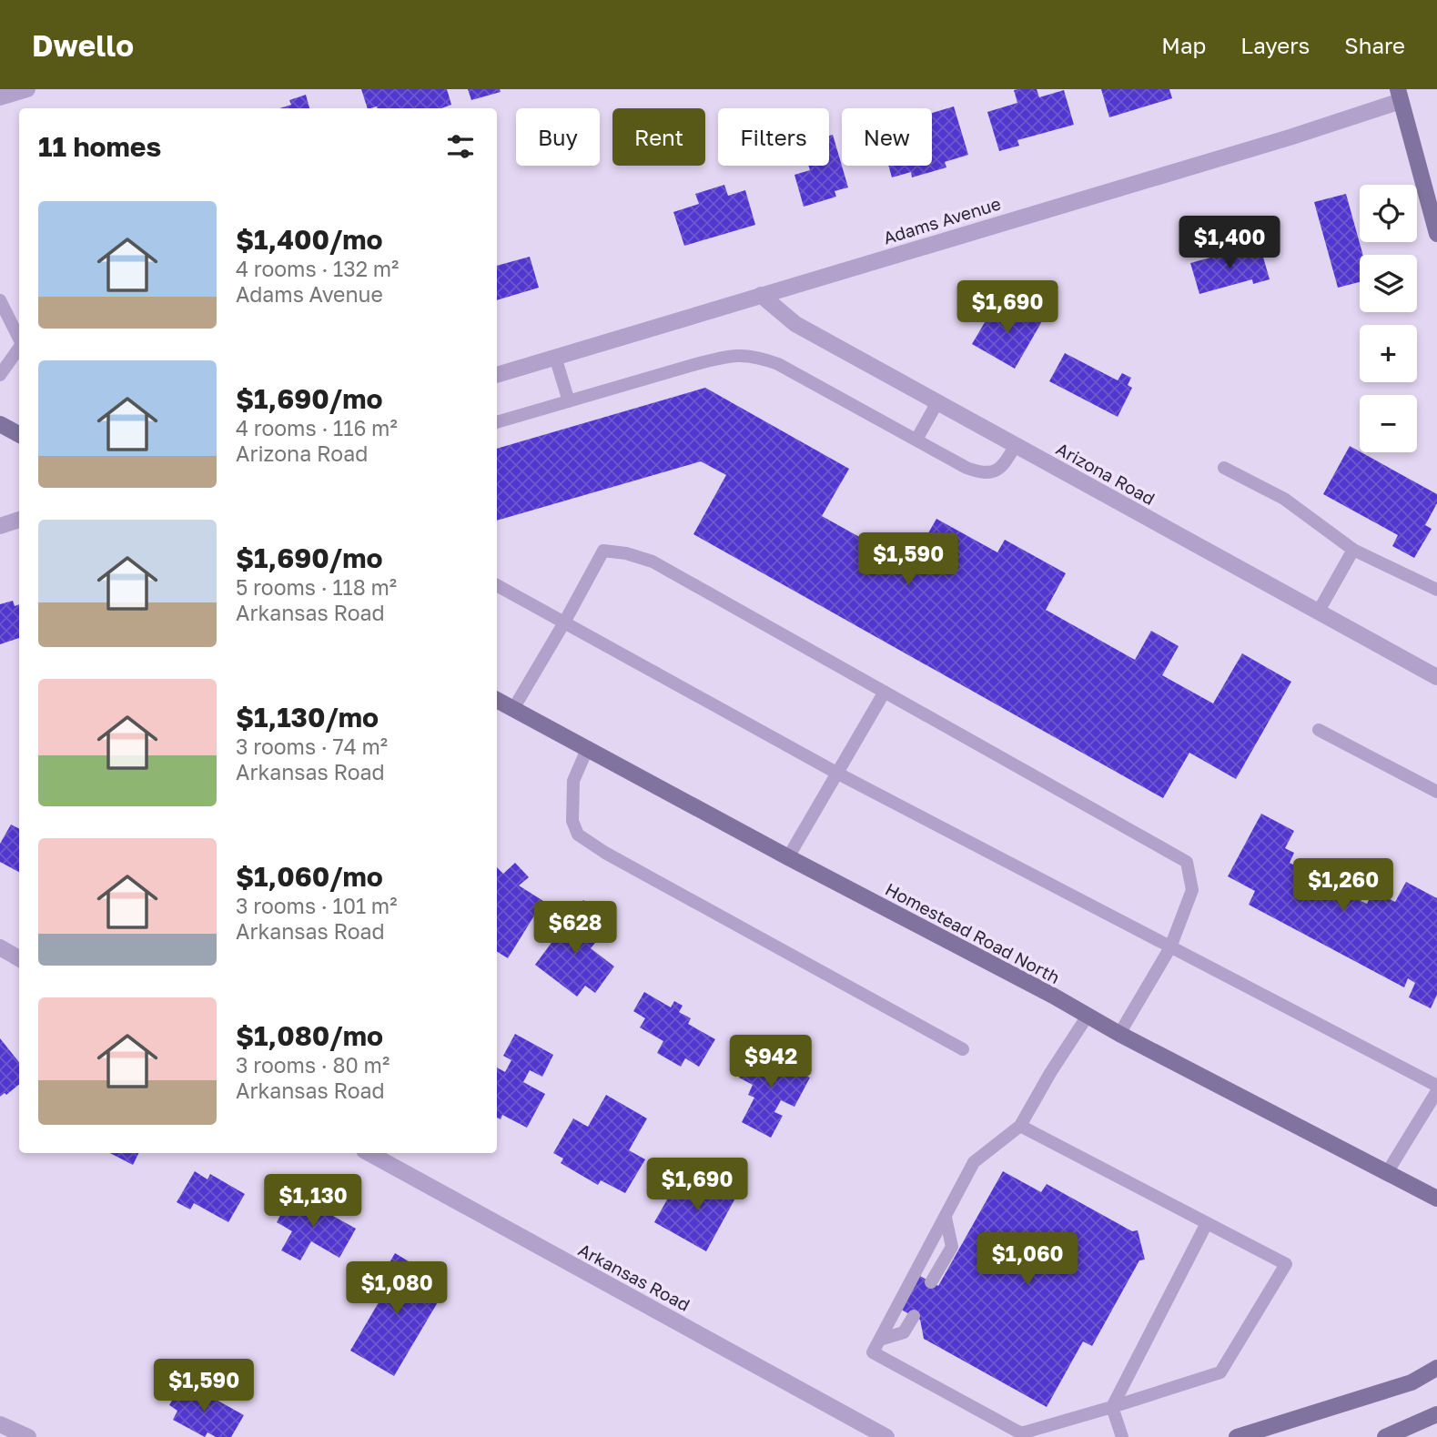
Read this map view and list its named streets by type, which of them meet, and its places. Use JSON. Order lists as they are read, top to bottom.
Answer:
{
  "streets": {
    "main road": ["Homestead Road North"],
    "street": ["Adams Avenue", "Arizona Road", "Arkansas Road"]
  },
  "crossings": [
    ["Adams Avenue", "Arizona Road"]
  ],
  "page": {
    "header": "Dwello",
    "nav": ["Map", "Layers", "Share"],
    "chip": [
      "Buy",
      "Rent",
      "Filters",
      "New"
    ],
    "heading": "11 homes",
    "map_buttons": ["+", "−"],
    "list": [
      {
        "name": "$1,400/mo",
        "note": "4 rooms · 132 m² · Adams Avenue"
      },
      {
        "name": "$1,690/mo",
        "note": "4 rooms · 116 m² · Arizona Road"
      },
      {
        "name": "$1,690/mo",
        "note": "5 rooms · 118 m² · Arkansas Road"
      },
      {
        "name": "$1,130/mo",
        "note": "3 rooms · 74 m² · Arkansas Road"
      },
      {
        "name": "$1,060/mo",
        "note": "3 rooms · 101 m² · Arkansas Road"
      },
      {
        "name": "$1,080/mo",
        "note": "3 rooms · 80 m² · Arkansas Road"
      }
    ],
    "price": [
      "$1,400",
      "$1,690",
      "$1,590",
      "$1,260",
      "$628",
      "$942",
      "$1,690",
      "$1,130",
      "$1,060",
      "$1,080",
      "$1,590"
    ]
  }
}
